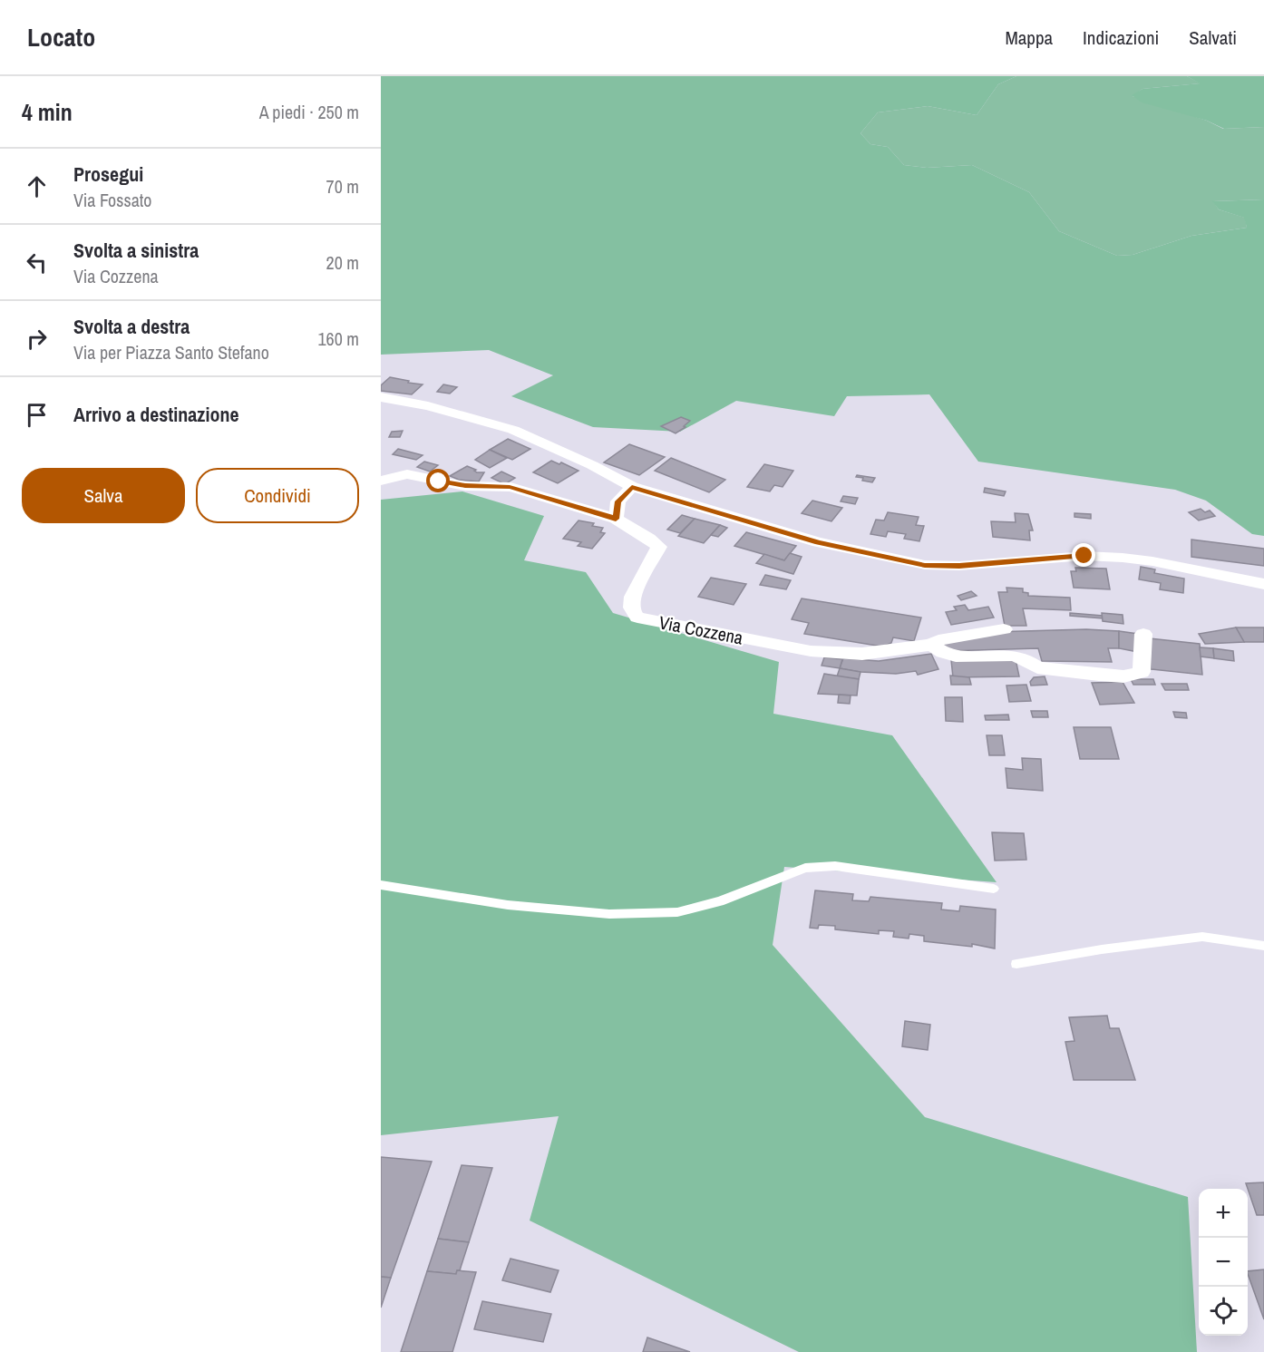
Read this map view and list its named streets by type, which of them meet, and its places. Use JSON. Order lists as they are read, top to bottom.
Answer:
{
  "streets": {
    "street": ["Via Cozzena"]
  },
  "page": {
    "header": "Locato",
    "nav": ["Mappa", "Indicazioni", "Salvati"],
    "heading": ["4 min", "A piedi · 250 m"],
    "list": [
      ["Prosegui", "Via Fossato", "70 m"],
      ["Svolta a sinistra", "Via Cozzena", "20 m"],
      ["Svolta a destra", "Via per Piazza Santo Stefano", "160 m"],
      "Arrivo a destinazione"
    ],
    "buttons": ["Salva", "Condividi"],
    "map_buttons": ["+", "−"]
  }
}
